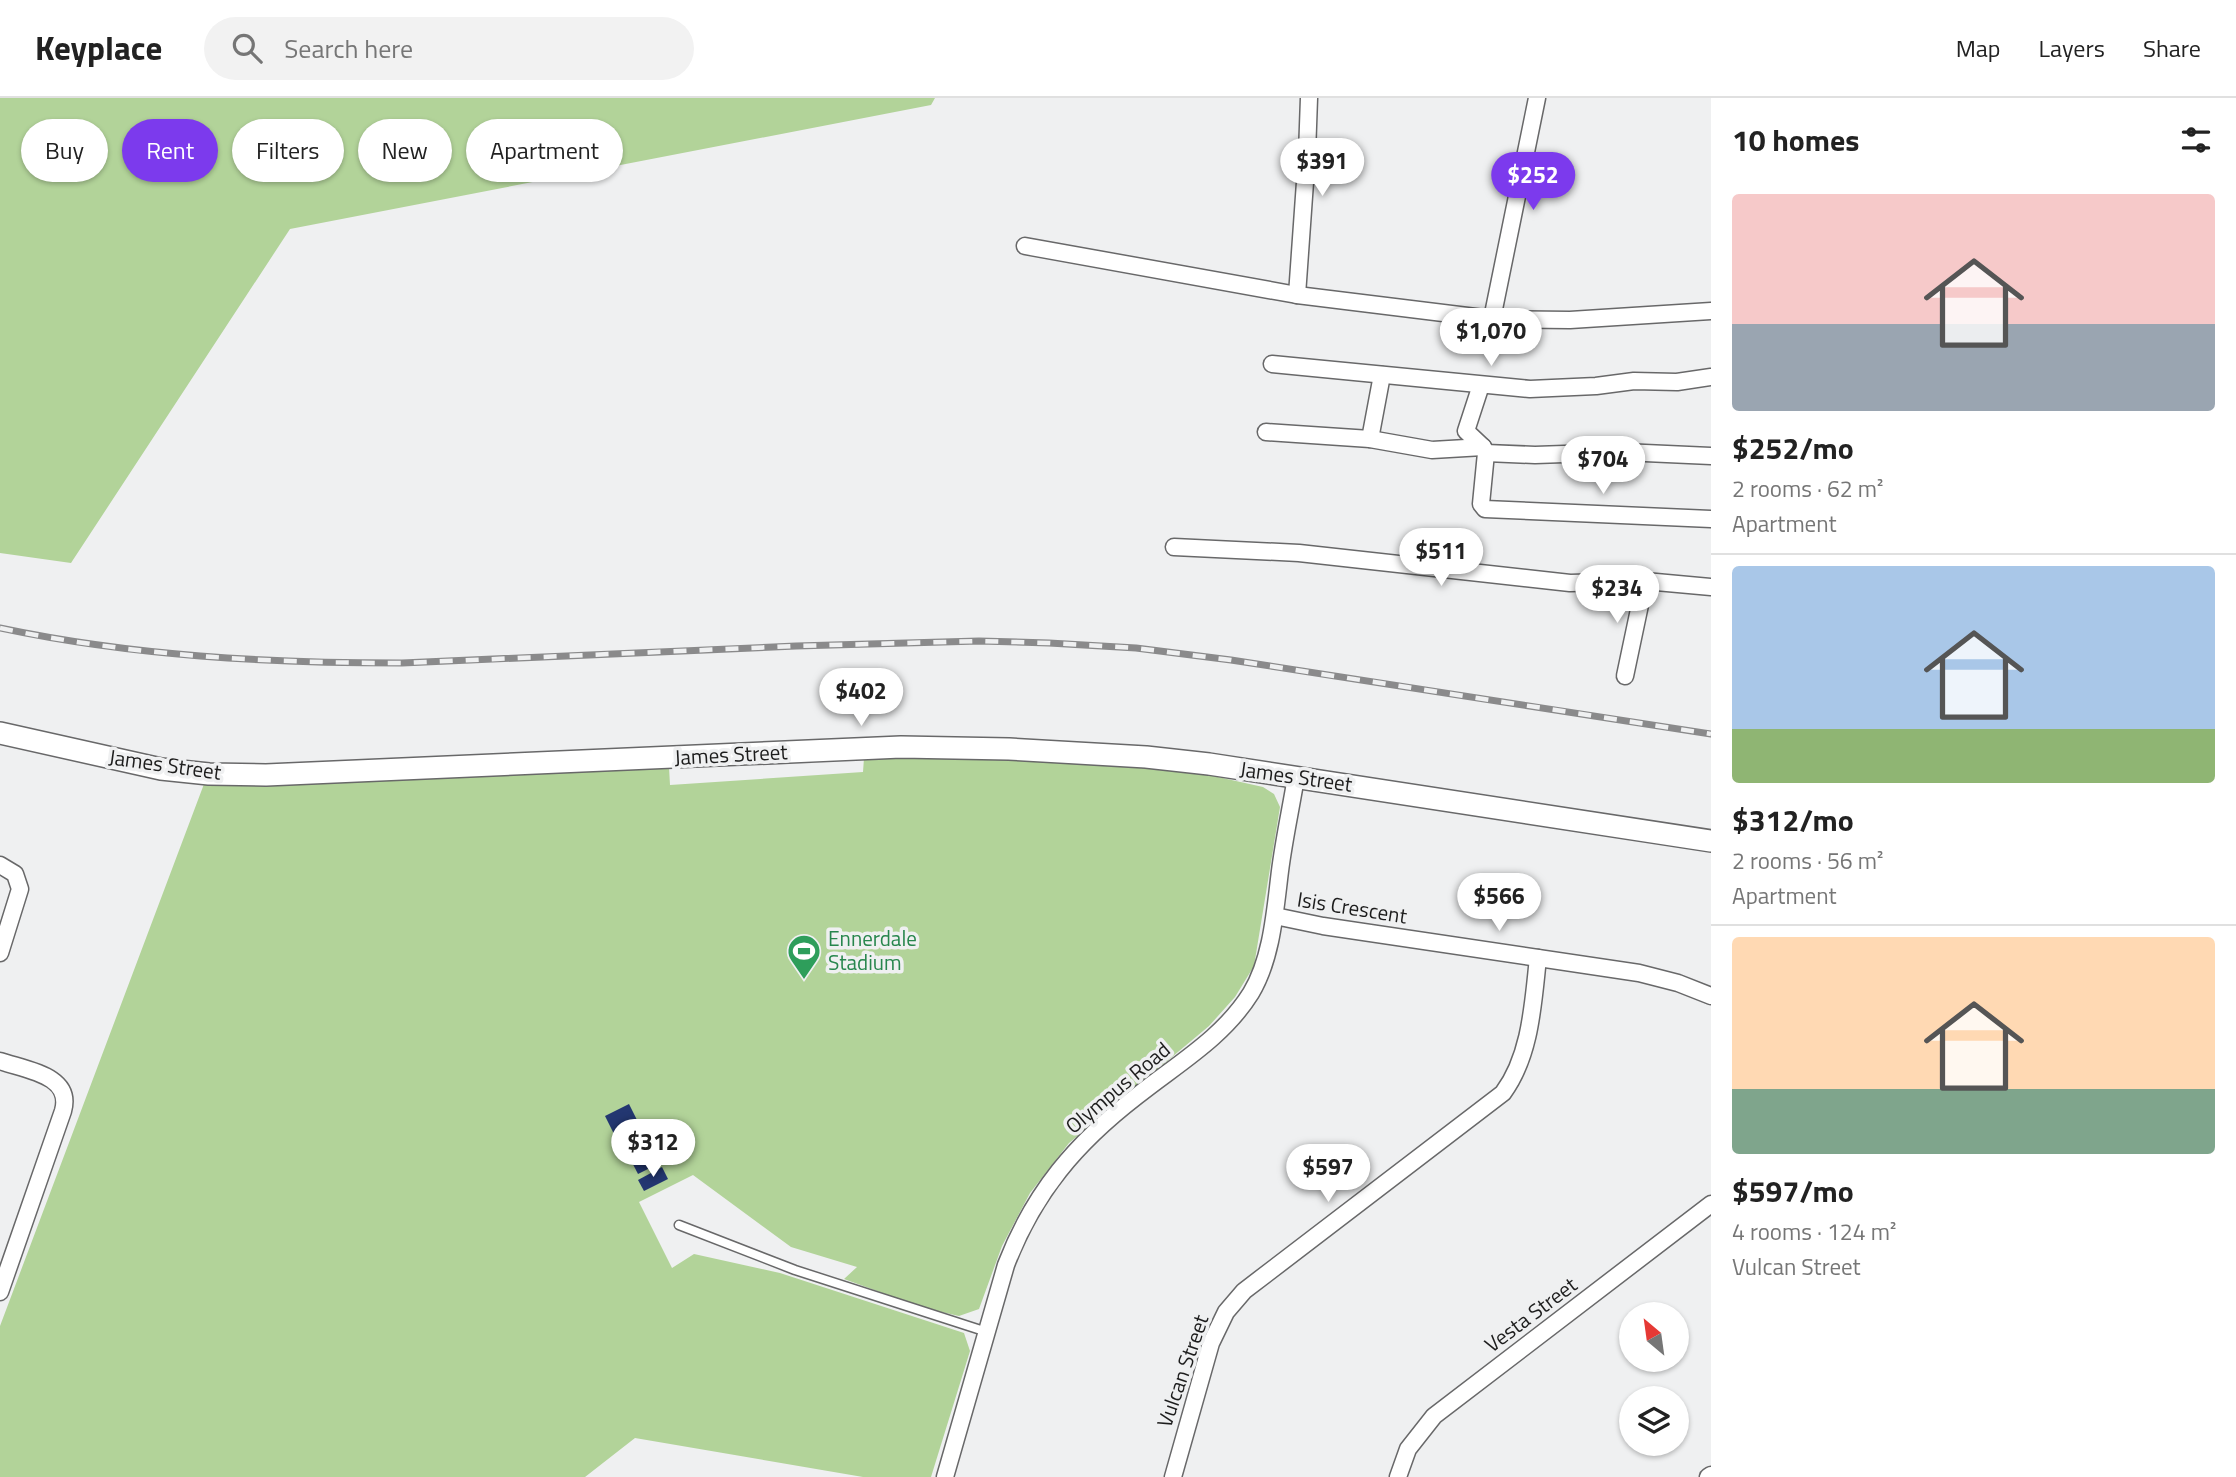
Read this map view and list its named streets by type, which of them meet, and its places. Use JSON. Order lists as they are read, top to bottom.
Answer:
{
  "streets": {
    "street": [
      "James Street",
      "Isis Crescent",
      "Olympus Road",
      "Vesta Street",
      "Vulcan Street"
    ]
  },
  "crossings": [
    ["James Street", "Olympus Road"],
    ["Isis Crescent", "Olympus Road"],
    ["Isis Crescent", "Vulcan Street"]
  ],
  "places": {
    "sports": ["Ennerdale Stadium"]
  },
  "north": "top left",
  "page": {
    "header": "Keyplace",
    "search": "Search here",
    "nav": ["Map", "Layers", "Share"],
    "heading": "10 homes",
    "chip": [
      "Buy",
      "Rent",
      "Filters",
      "New",
      "Apartment"
    ],
    "price": [
      "$391",
      "$252",
      "$1,070",
      "$704",
      "$511",
      "$234",
      "$402",
      "$566",
      "$312",
      "$597"
    ],
    "list": [
      {
        "name": "$252/mo",
        "note": "2 rooms · 62 m² · Apartment"
      },
      {
        "name": "$312/mo",
        "note": "2 rooms · 56 m² · Apartment"
      },
      {
        "name": "$597/mo",
        "note": "4 rooms · 124 m² · Vulcan Street"
      }
    ]
  }
}
